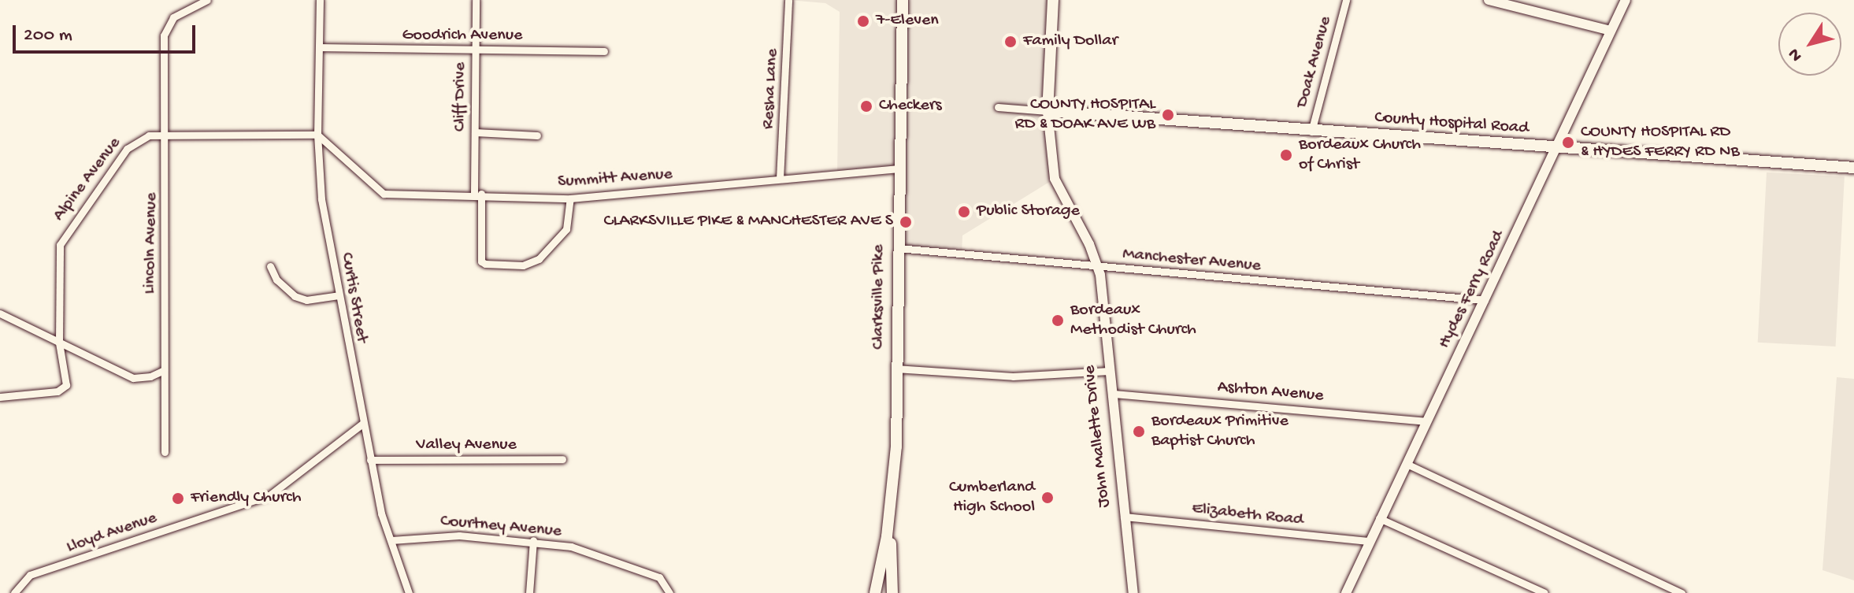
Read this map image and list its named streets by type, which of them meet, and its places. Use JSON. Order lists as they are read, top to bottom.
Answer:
{
  "streets": {
    "main road": ["County Hospital Road", "Clarksville Pike", "John Mallette Drive"],
    "street": [
      "Goodrich Avenue",
      "Doak Avenue",
      "Resha Lane",
      "Cliff Drive",
      "Summitt Avenue",
      "Alpine Avenue",
      "Lincoln Avenue",
      "Manchester Avenue",
      "Hydes Ferry Road",
      "Curtis Street",
      "Ashton Avenue",
      "Valley Avenue",
      "Elizabeth Road",
      "Courtney Avenue",
      "Lloyd Avenue"
    ]
  },
  "crossings": [
    ["Goodrich Avenue", "Cliff Drive"],
    ["Goodrich Avenue", "Curtis Street"],
    ["Doak Avenue", "County Hospital Road"],
    ["Resha Lane", "Summitt Avenue"],
    ["Cliff Drive", "Summitt Avenue"],
    ["County Hospital Road", "Hydes Ferry Road"],
    ["County Hospital Road", "John Mallette Drive"],
    ["Summitt Avenue", "Alpine Avenue"],
    ["Summitt Avenue", "Clarksville Pike"],
    ["Summitt Avenue", "Curtis Street"],
    ["Alpine Avenue", "Lincoln Avenue"],
    ["Alpine Avenue", "Curtis Street"],
    ["Manchester Avenue", "Hydes Ferry Road"],
    ["Manchester Avenue", "Clarksville Pike"],
    ["Manchester Avenue", "John Mallette Drive"],
    ["Hydes Ferry Road", "Ashton Avenue"],
    ["Hydes Ferry Road", "Elizabeth Road"],
    ["Curtis Street", "Valley Avenue"],
    ["Curtis Street", "Courtney Avenue"],
    ["Curtis Street", "Lloyd Avenue"],
    ["Ashton Avenue", "John Mallette Drive"],
    ["John Mallette Drive", "Elizabeth Road"]
  ],
  "places": [
    "7-Eleven",
    "Family Dollar",
    "Checkers",
    "COUNTY HOSPITAL RD & DOAK AVE WB",
    "COUNTY HOSPITAL RD & HYDES FERRY RD NB",
    "Bordeaux Church of Christ",
    "Public Storage",
    "CLARKSVILLE PIKE & MANCHESTER AVE S",
    "Bordeaux Methodist Church",
    "Bordeaux Primitive Baptist Church",
    "Cumberland High School",
    "Friendly Church"
  ],
  "scale_bar": "200 m",
  "north": "bottom left"
}
